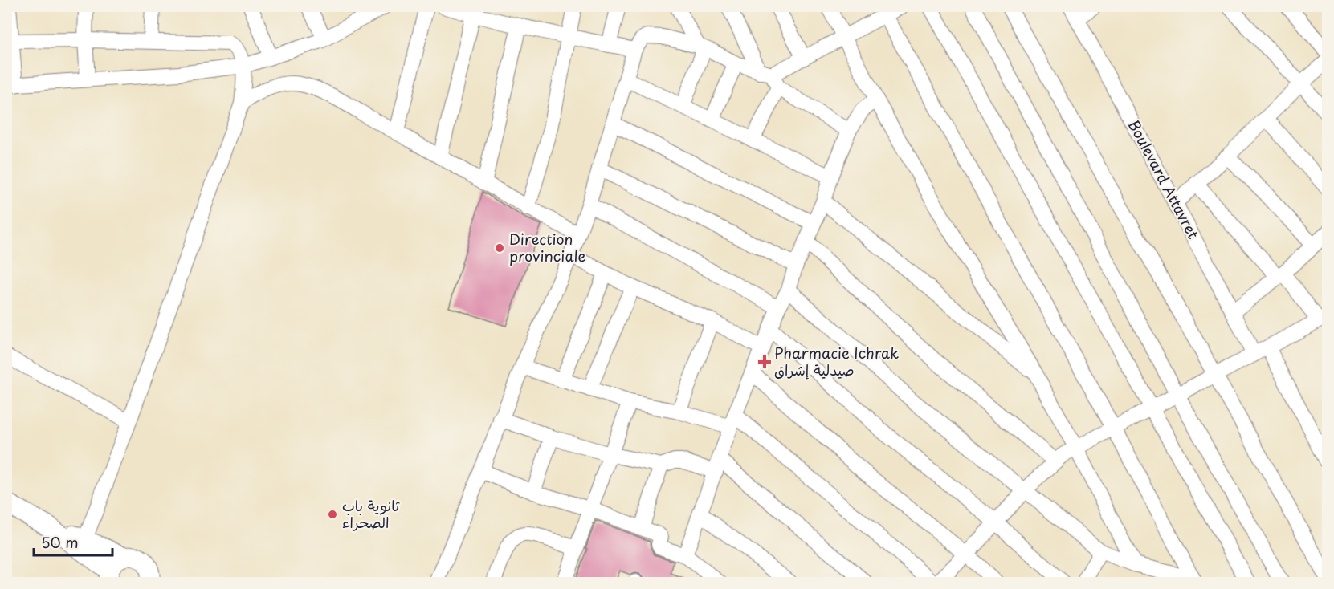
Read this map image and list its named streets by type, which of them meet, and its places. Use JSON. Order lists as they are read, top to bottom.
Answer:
{
  "streets": {
    "street": ["Boulevard Attavret"]
  },
  "places": {
    "other": ["Direction provinciale", "ثانوية باب الصحراء"],
    "health": ["Pharmacie Ichrak صيدلية إشراق"]
  },
  "scale_bar": "50 m"
}
